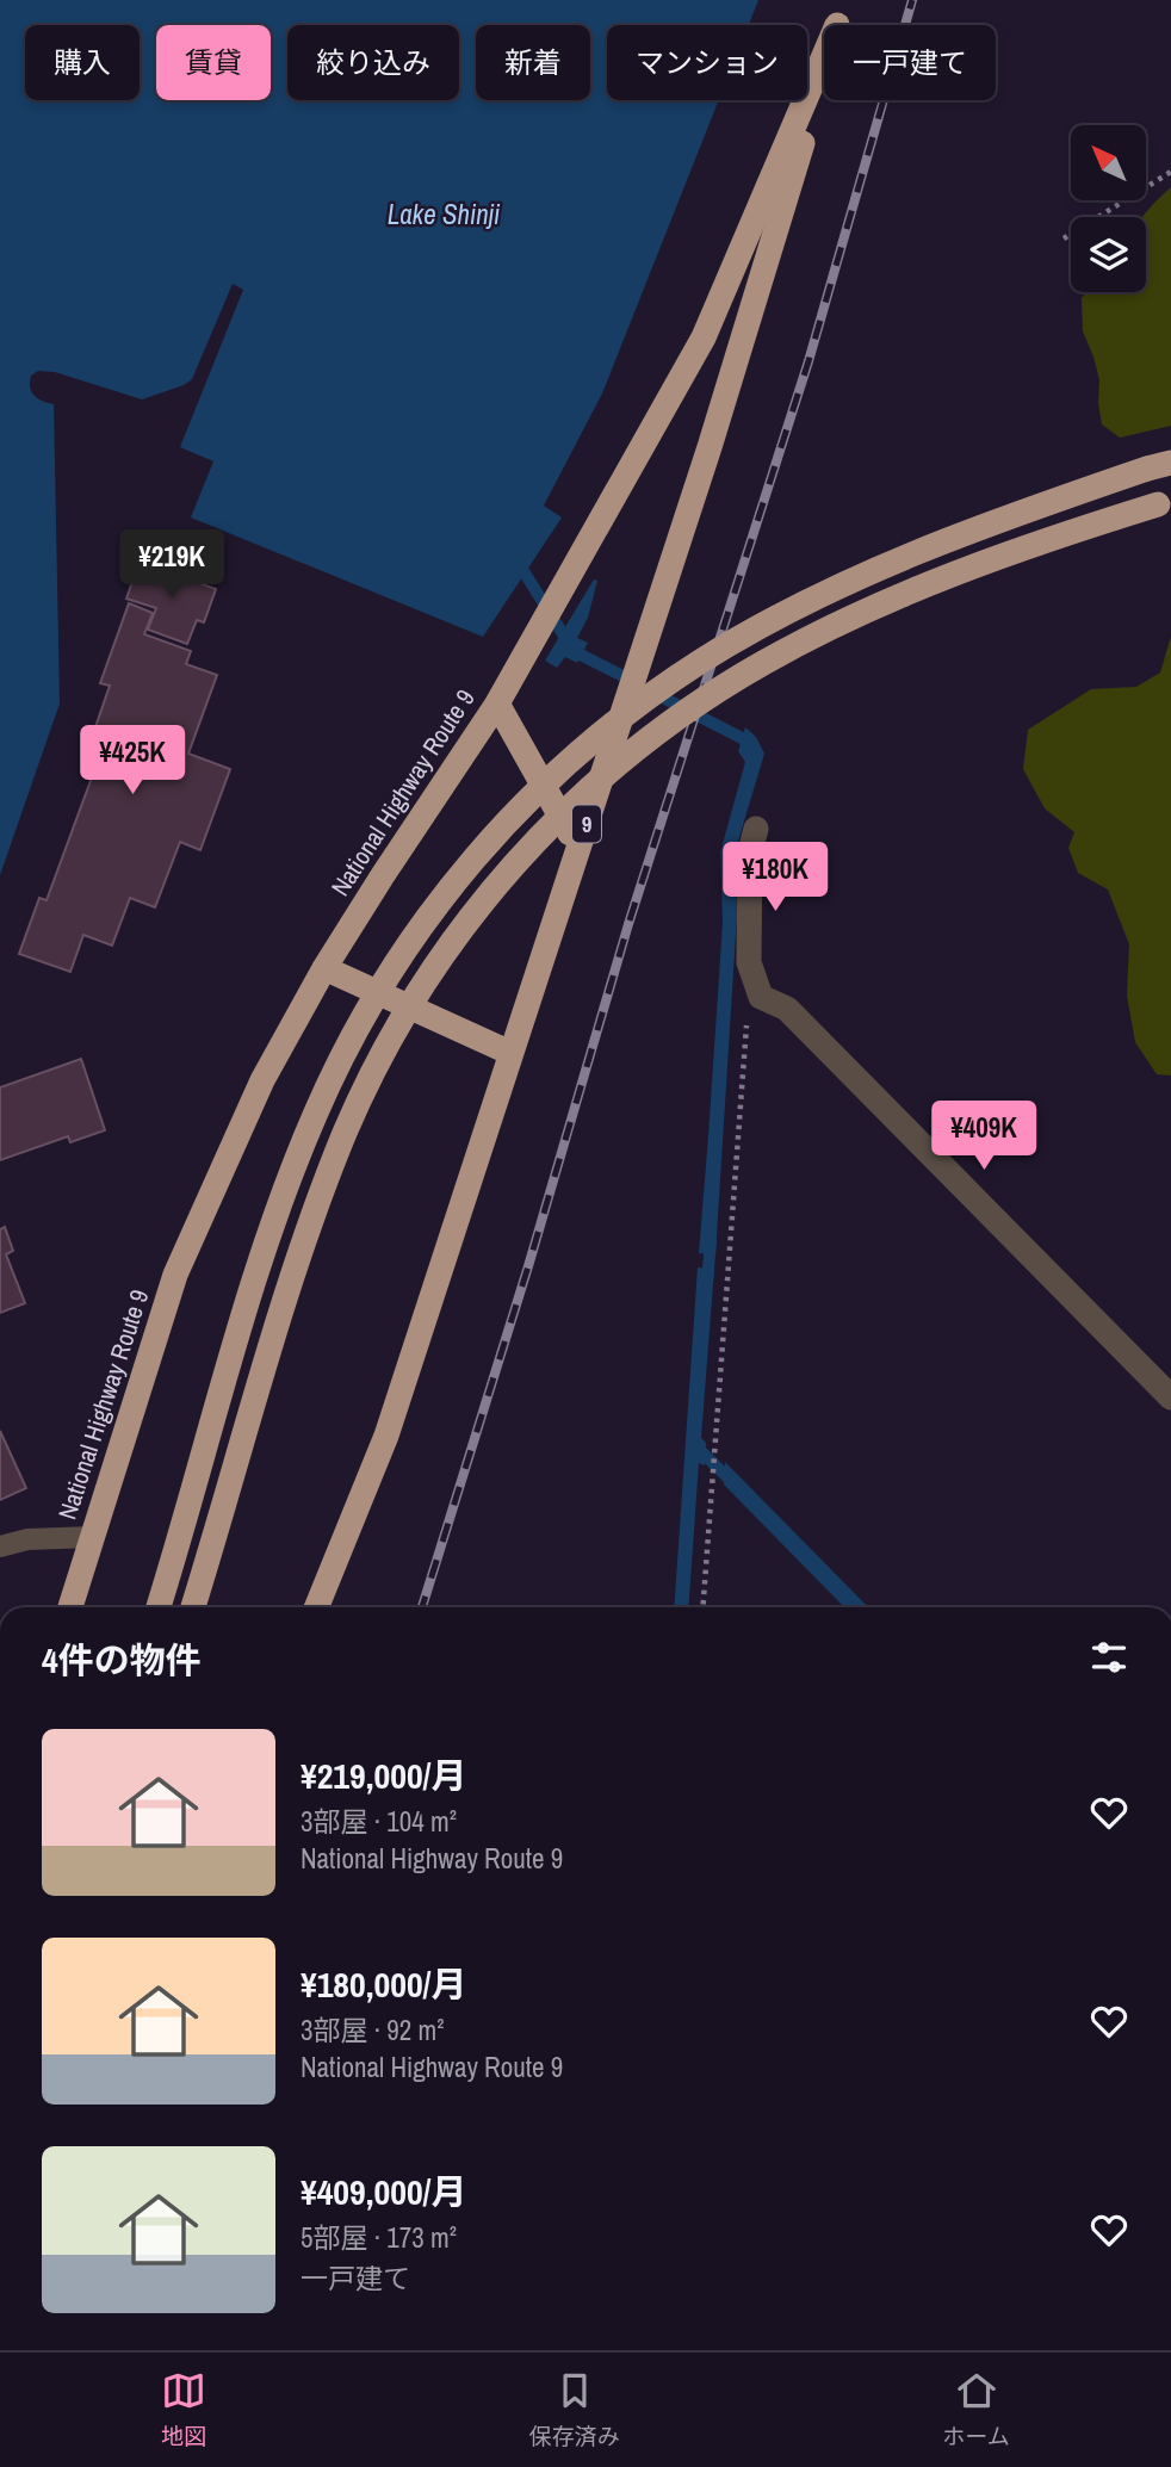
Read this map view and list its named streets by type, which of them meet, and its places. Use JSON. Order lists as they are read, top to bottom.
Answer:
{
  "streets": {
    "highway": ["National Highway Route 9", "9"]
  },
  "water": ["Lake Shinji"],
  "north": "top left",
  "page": {
    "chip": [
      "購入",
      "賃貸",
      "絞り込み",
      "新着",
      "マンション",
      "一戸建て"
    ],
    "price": [
      "¥219K",
      "¥425K",
      "¥180K",
      "¥409K"
    ],
    "heading": "4件の物件",
    "list": [
      {
        "name": "¥219,000/月",
        "note": "3部屋 · 104 m² · National Highway Route 9"
      },
      {
        "name": "¥180,000/月",
        "note": "3部屋 · 92 m² · National Highway Route 9"
      },
      {
        "name": "¥409,000/月",
        "note": "5部屋 · 173 m² · 一戸建て"
      }
    ],
    "tabs": ["地図", "保存済み", "ホーム"]
  }
}
